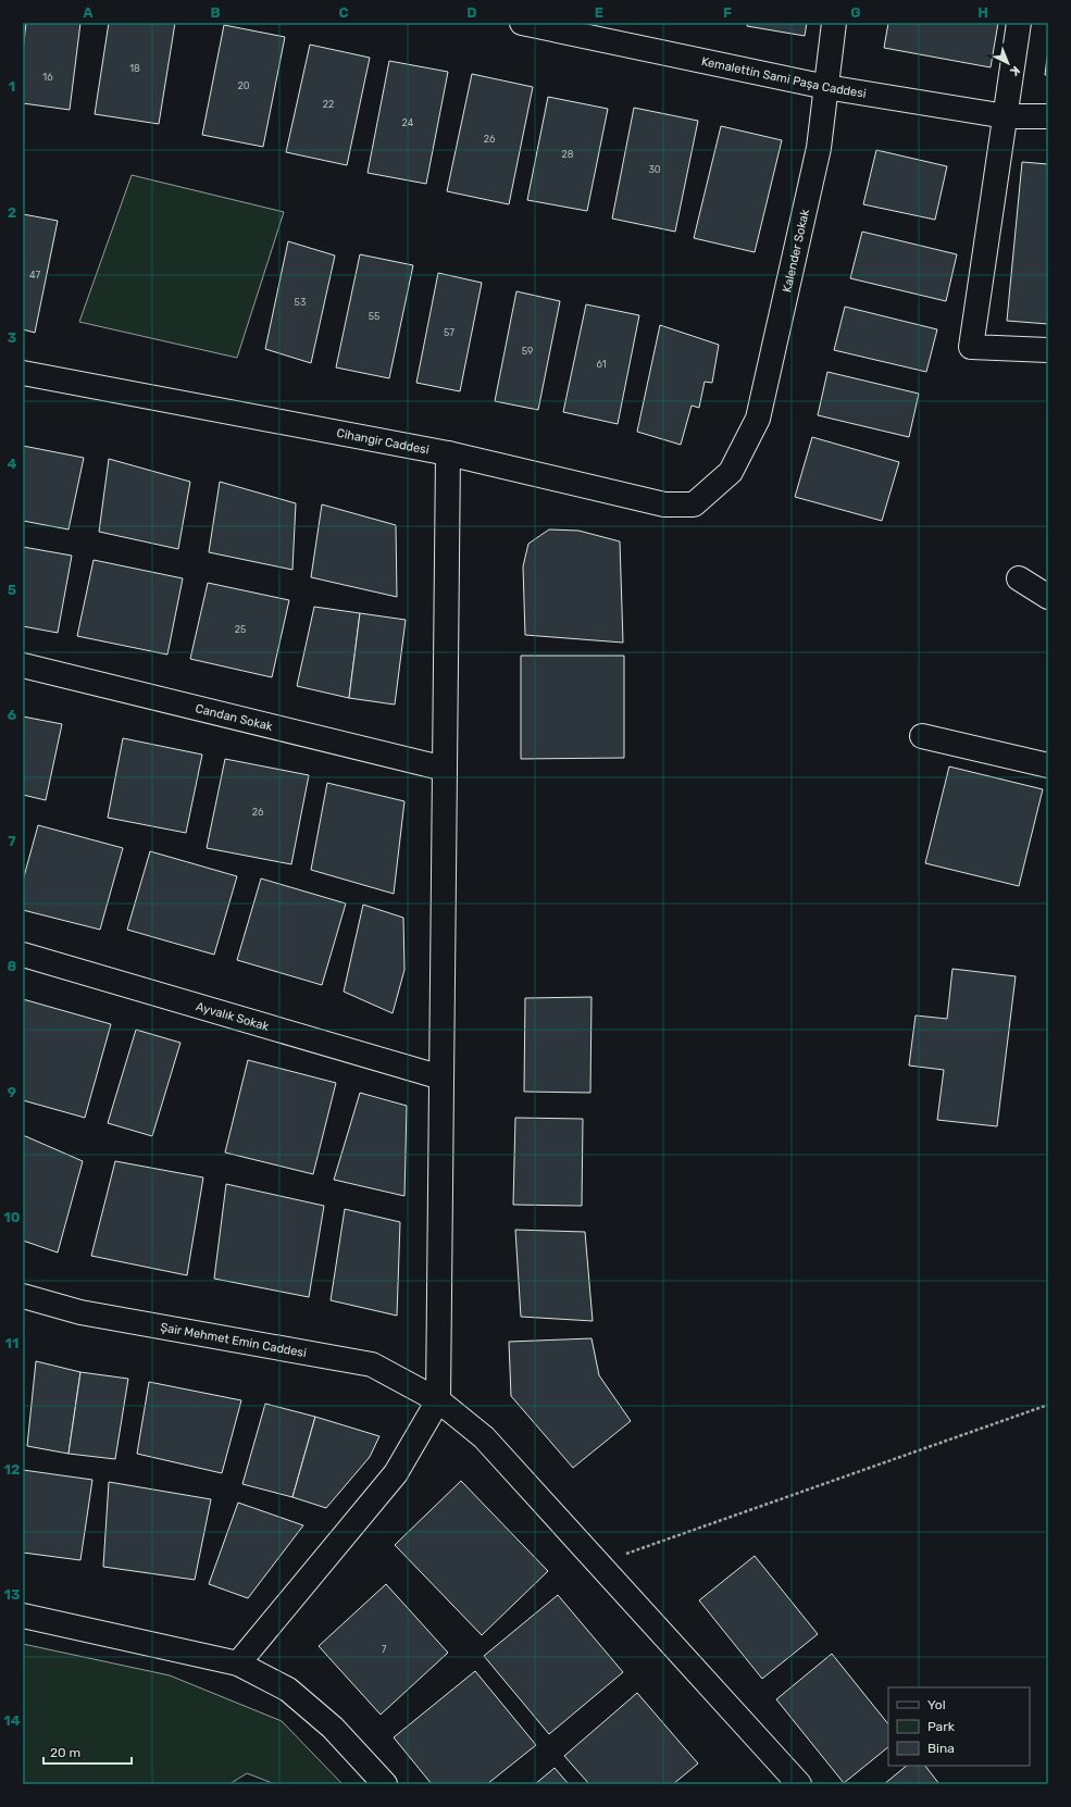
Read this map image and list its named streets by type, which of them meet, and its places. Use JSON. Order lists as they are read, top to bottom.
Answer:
{
  "streets": {
    "street": [
      "Kemalettin Sami Paşa Caddesi",
      "Kalender Sokak",
      "Cihangir Caddesi",
      "Candan Sokak",
      "Ayvalık Sokak",
      "Şair Mehmet Emin Caddesi"
    ]
  },
  "crossings": [
    ["Kemalettin Sami Paşa Caddesi", "Kalender Sokak"],
    ["Kalender Sokak", "Cihangir Caddesi"]
  ],
  "house_numbers": [
    "18",
    "16",
    "20",
    "22",
    "24",
    "26",
    "28",
    "30",
    "47",
    "53",
    "55",
    "57",
    "59",
    "61",
    "25",
    "26",
    "7"
  ],
  "legend": ["Yol", "Park", "Bina"],
  "scale_bar": "20 m",
  "north": "bottom right",
  "grid": {
    "columns": [
      "A",
      "B",
      "C",
      "D",
      "E",
      "F",
      "G",
      "H"
    ],
    "rows": [
      "1",
      "2",
      "3",
      "4",
      "5",
      "6",
      "7",
      "8",
      "9",
      "10",
      "11",
      "12",
      "13",
      "14"
    ]
  }
}
